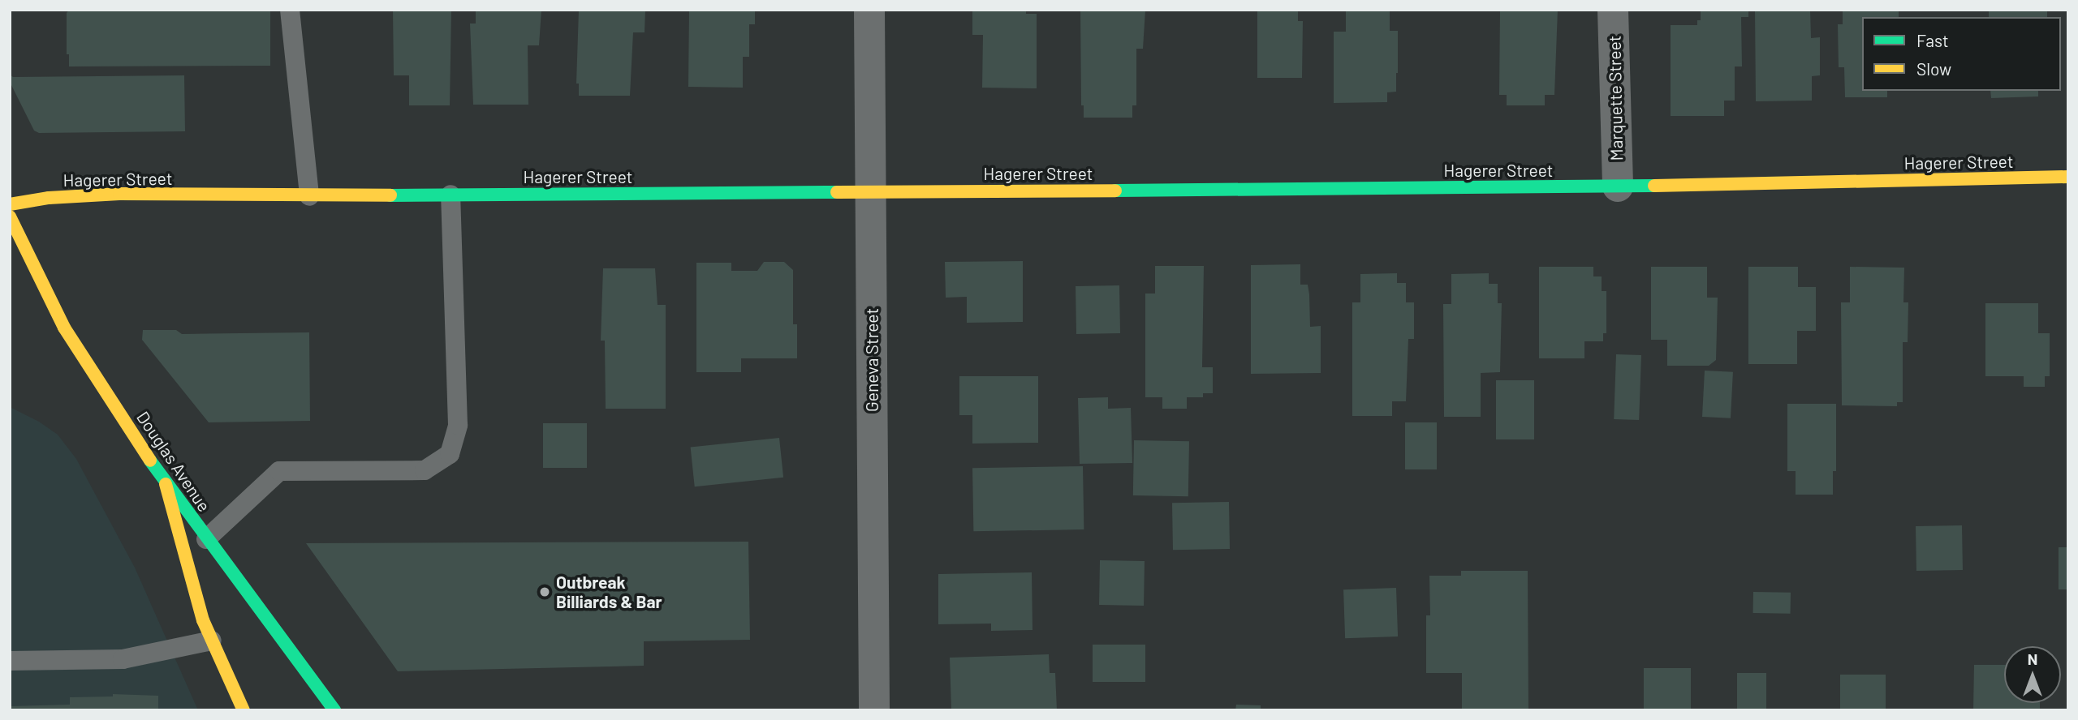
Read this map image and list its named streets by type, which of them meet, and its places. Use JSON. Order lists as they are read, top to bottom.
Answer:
{
  "streets": {
    "street": [
      "Marquette Street",
      "Hagerer Street",
      "Geneva Street",
      "Douglas Avenue"
    ]
  },
  "crossings": [
    ["Marquette Street", "Hagerer Street"],
    ["Hagerer Street", "Geneva Street"]
  ],
  "places": ["Outbreak Billiards & Bar"],
  "legend": ["Fast", "Slow"],
  "north": "top"
}
